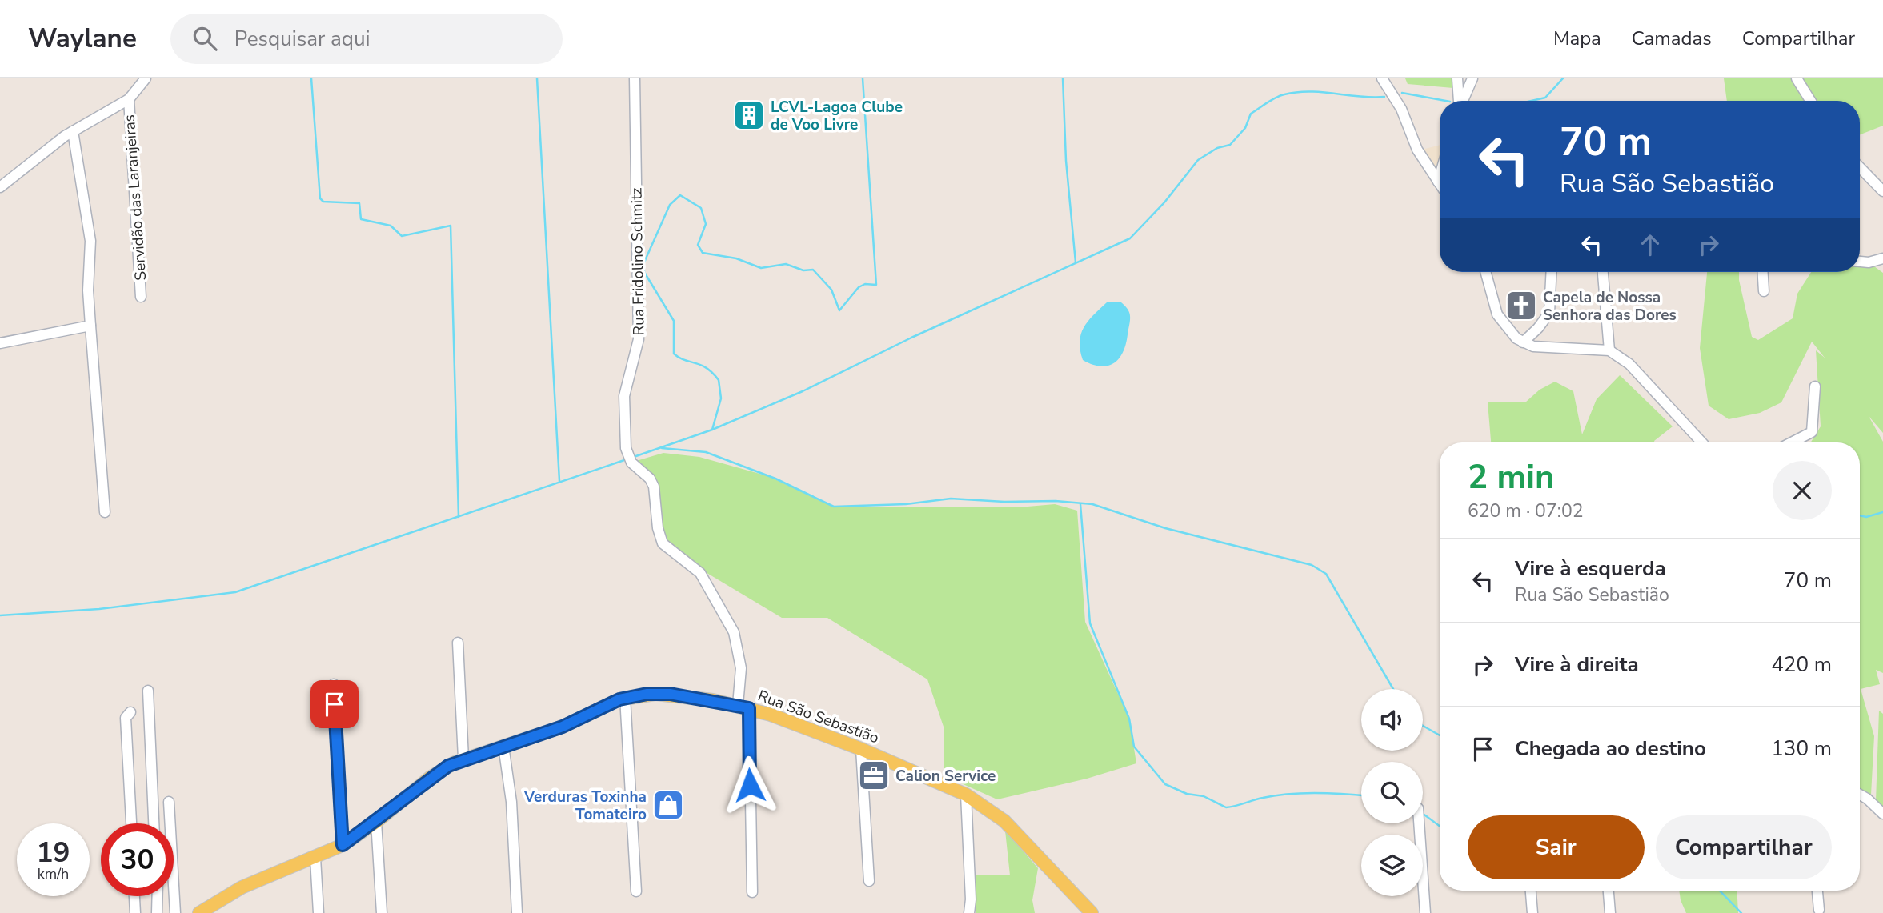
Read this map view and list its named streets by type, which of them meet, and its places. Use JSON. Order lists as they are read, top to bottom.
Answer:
{
  "streets": {
    "main road": ["Rua São Sebastião"],
    "street": ["Servidão das Laranjeiras", "Rua Fridolino Schmitz"]
  },
  "crossings": [
    ["Rua Fridolino Schmitz", "Rua São Sebastião"]
  ],
  "places": {
    "building": ["LCVL-Lagoa Clube de Voo Livre"],
    "church": ["Capela de Nossa Senhora das Dores"],
    "office": ["Calion Service"],
    "shop": ["Verduras Toxinha Tomateiro"]
  },
  "page": {
    "header": "Waylane",
    "search": "Pesquisar aqui",
    "nav": ["Mapa", "Camadas", "Compartilhar"],
    "turn": ["70 m", "Rua São Sebastião"],
    "heading": ["2 min", "620 m · 07:02"],
    "list": [
      {
        "name": "Vire à esquerda",
        "note": "Rua São Sebastião",
        "value": "70 m"
      },
      {
        "name": "Vire à direita",
        "value": "420 m"
      },
      {
        "name": "Chegada ao destino",
        "value": "130 m"
      }
    ],
    "buttons": ["Sair", "Compartilhar"],
    "speed": "19 km/h",
    "limit": "30"
  }
}
